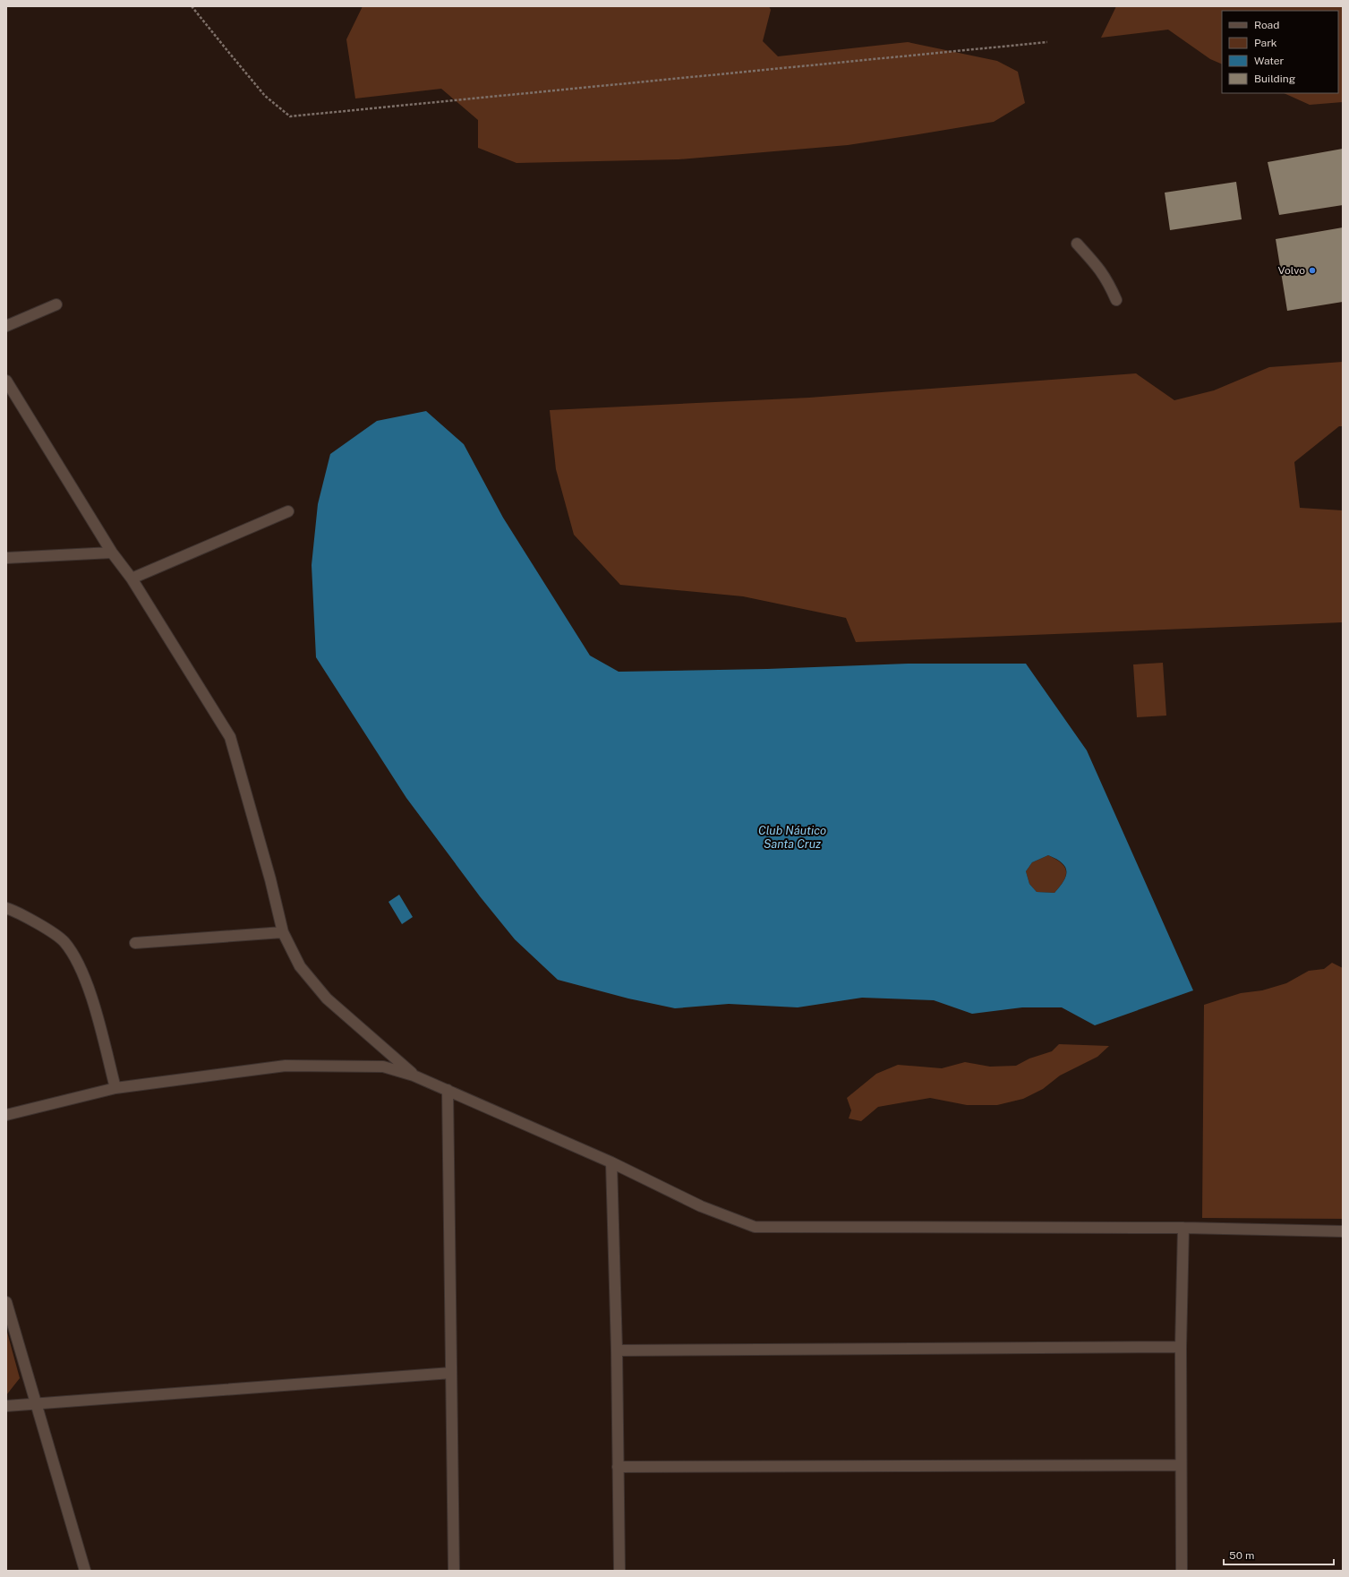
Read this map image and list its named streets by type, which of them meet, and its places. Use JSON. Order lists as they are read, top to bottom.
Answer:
{
  "water": ["Club Náutico Santa Cruz"],
  "places": ["Volvo"],
  "legend": [
    "Road",
    "Park",
    "Water",
    "Building"
  ],
  "scale_bar": "50 m"
}
